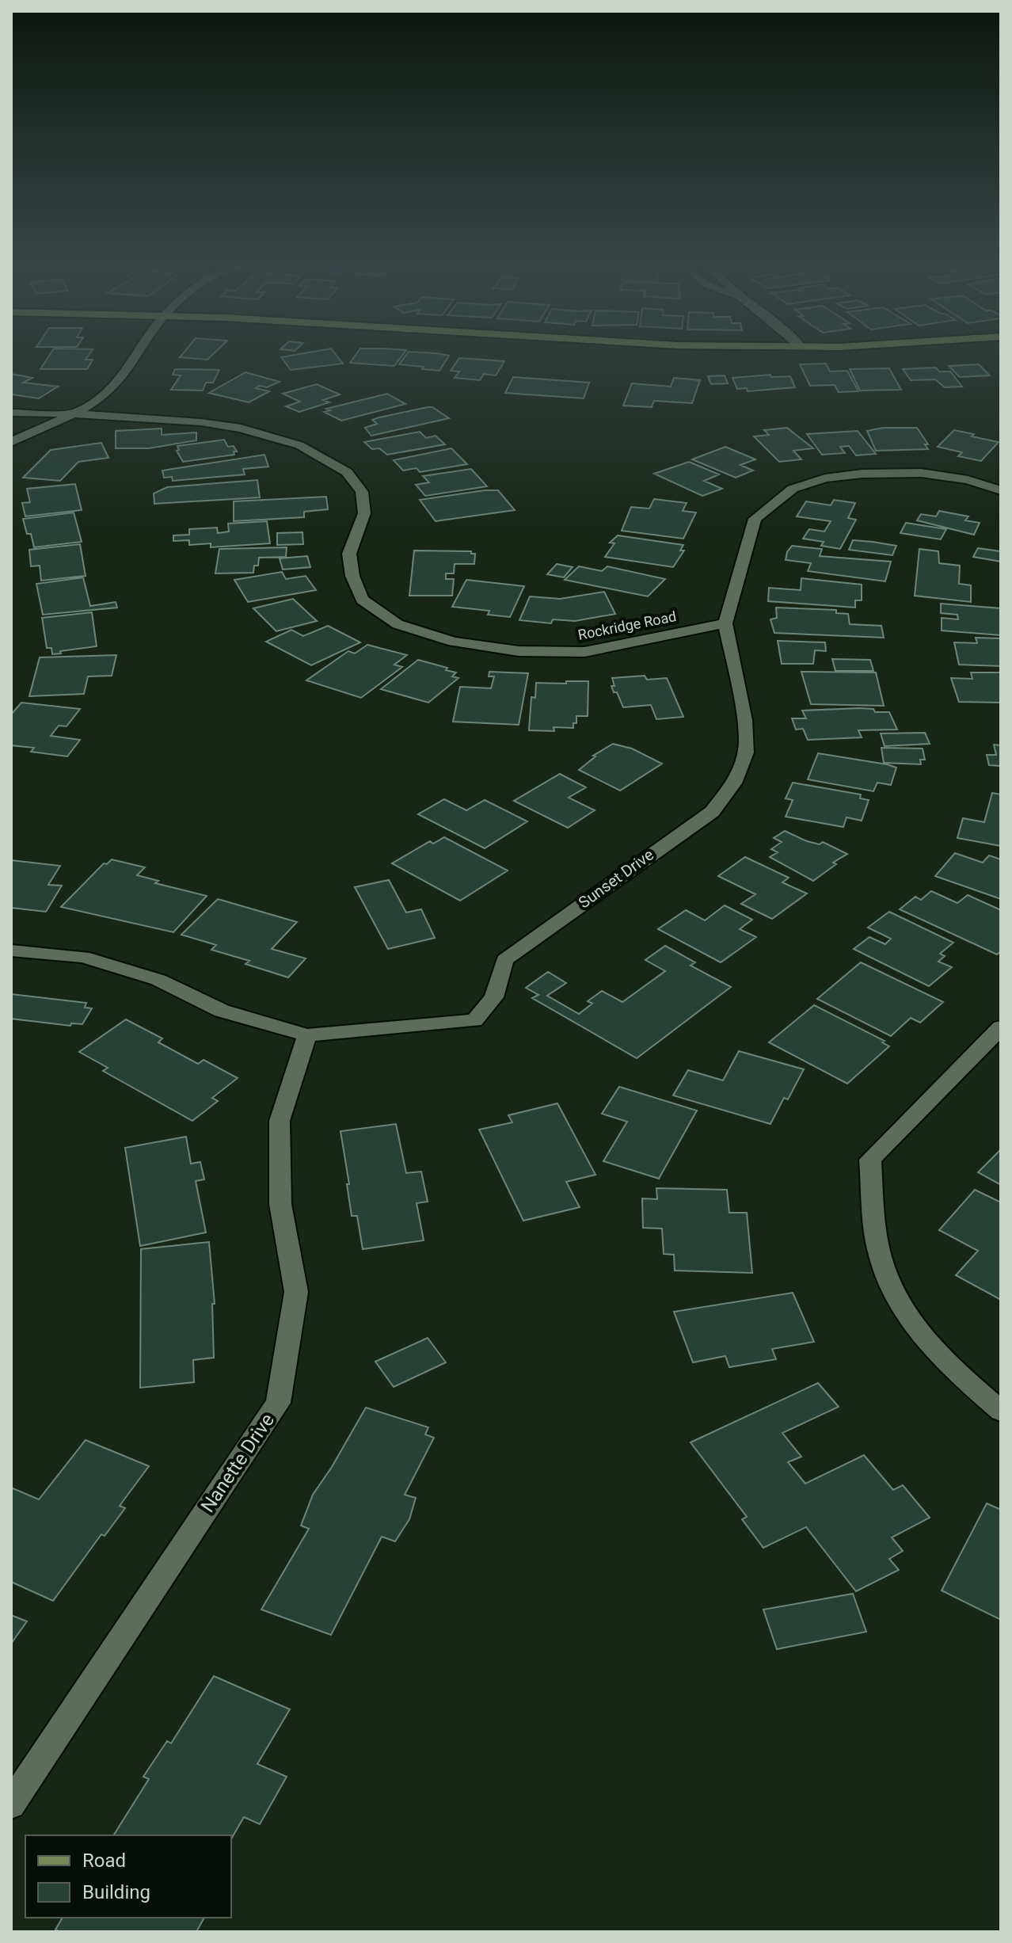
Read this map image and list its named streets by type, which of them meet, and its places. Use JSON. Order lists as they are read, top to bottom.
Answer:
{
  "streets": {
    "street": ["Rockridge Road", "Sunset Drive", "Nanette Drive"]
  },
  "crossings": [
    ["Rockridge Road", "Sunset Drive"],
    ["Sunset Drive", "Nanette Drive"]
  ],
  "legend": ["Road", "Building"]
}
